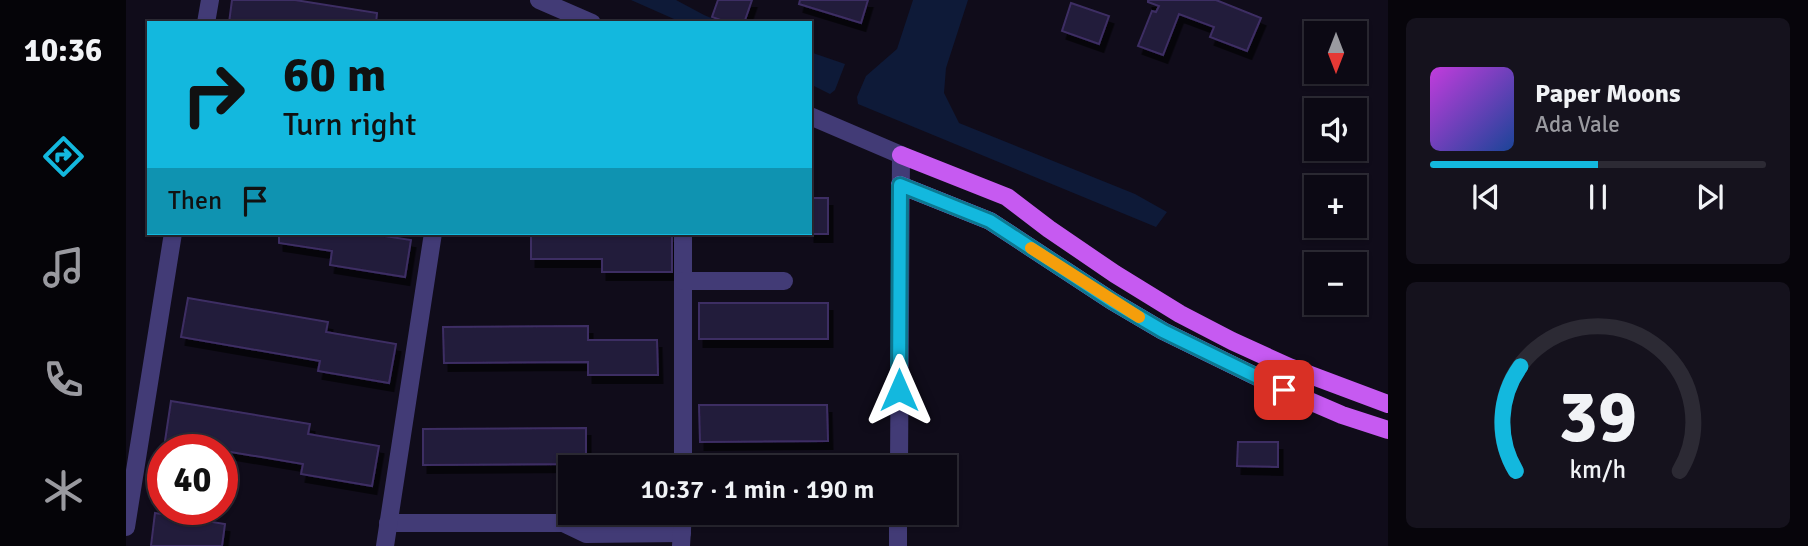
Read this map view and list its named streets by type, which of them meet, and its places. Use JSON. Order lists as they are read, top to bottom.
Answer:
{
  "north": "bottom",
  "page": {
    "tabs": "10:36",
    "map_buttons": ["+", "−"],
    "turn": ["60 m", "Turn right"],
    "song": ["Paper Moons", "Ada Vale"],
    "then": "Then",
    "limit": "40",
    "trip": "10:37 · 1 min · 190 m",
    "gauge": ["39", "km/h"]
  }
}
